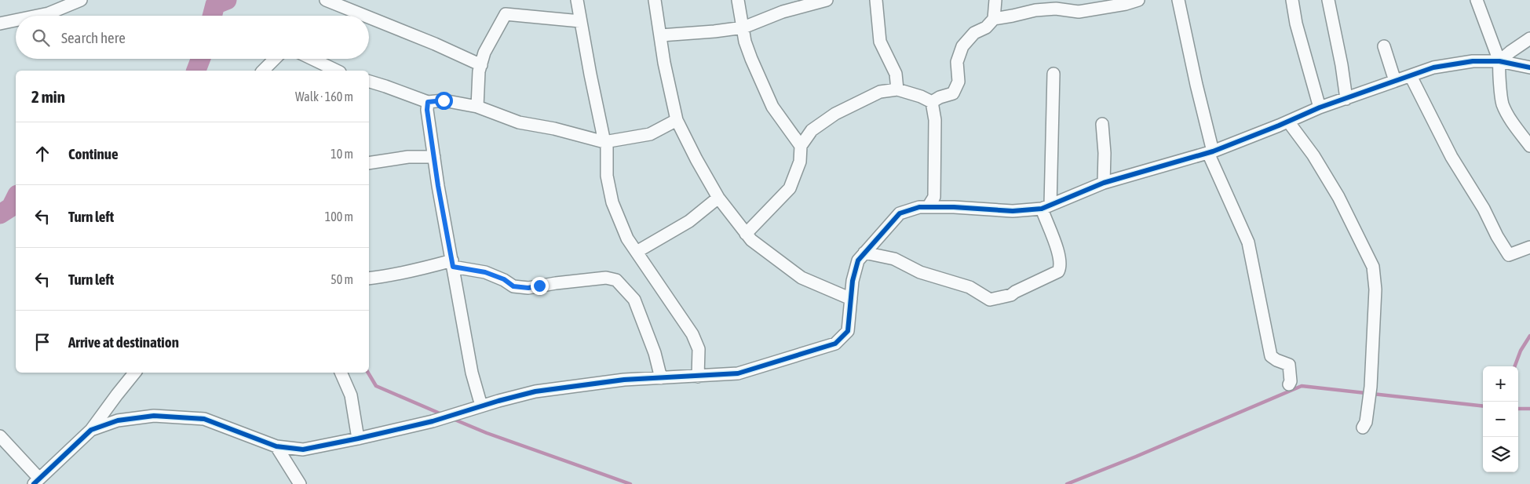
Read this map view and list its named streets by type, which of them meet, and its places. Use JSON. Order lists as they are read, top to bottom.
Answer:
{
  "page": {
    "search": "Search here",
    "heading": ["2 min", "Walk · 160 m"],
    "list": [
      ["Continue", "10 m"],
      ["Turn left", "100 m"],
      ["Turn left", "50 m"],
      "Arrive at destination"
    ],
    "map_buttons": ["+", "−"]
  }
}
